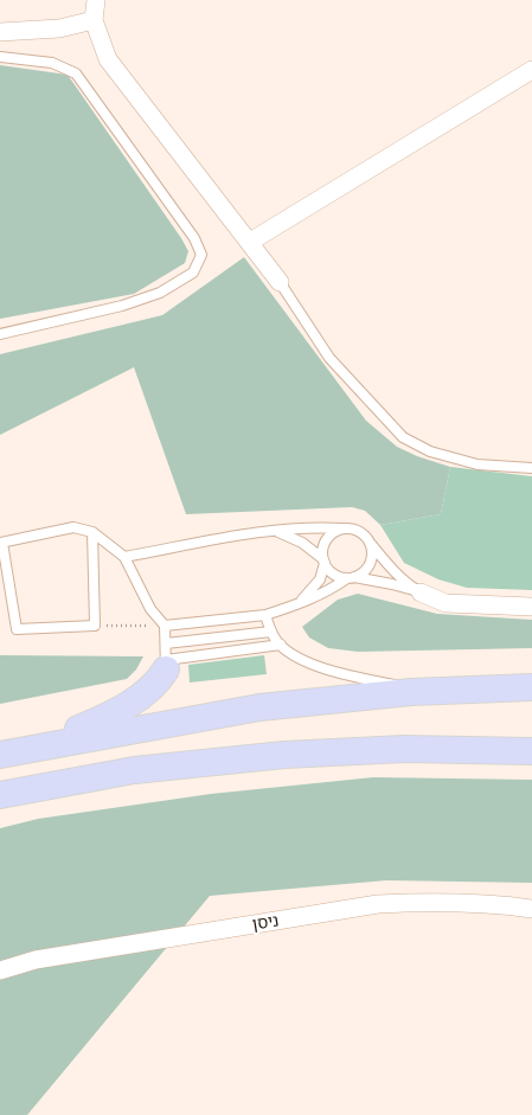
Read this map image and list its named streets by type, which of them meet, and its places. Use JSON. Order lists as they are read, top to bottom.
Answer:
{
  "streets": {
    "street": ["ניסן"]
  }
}
